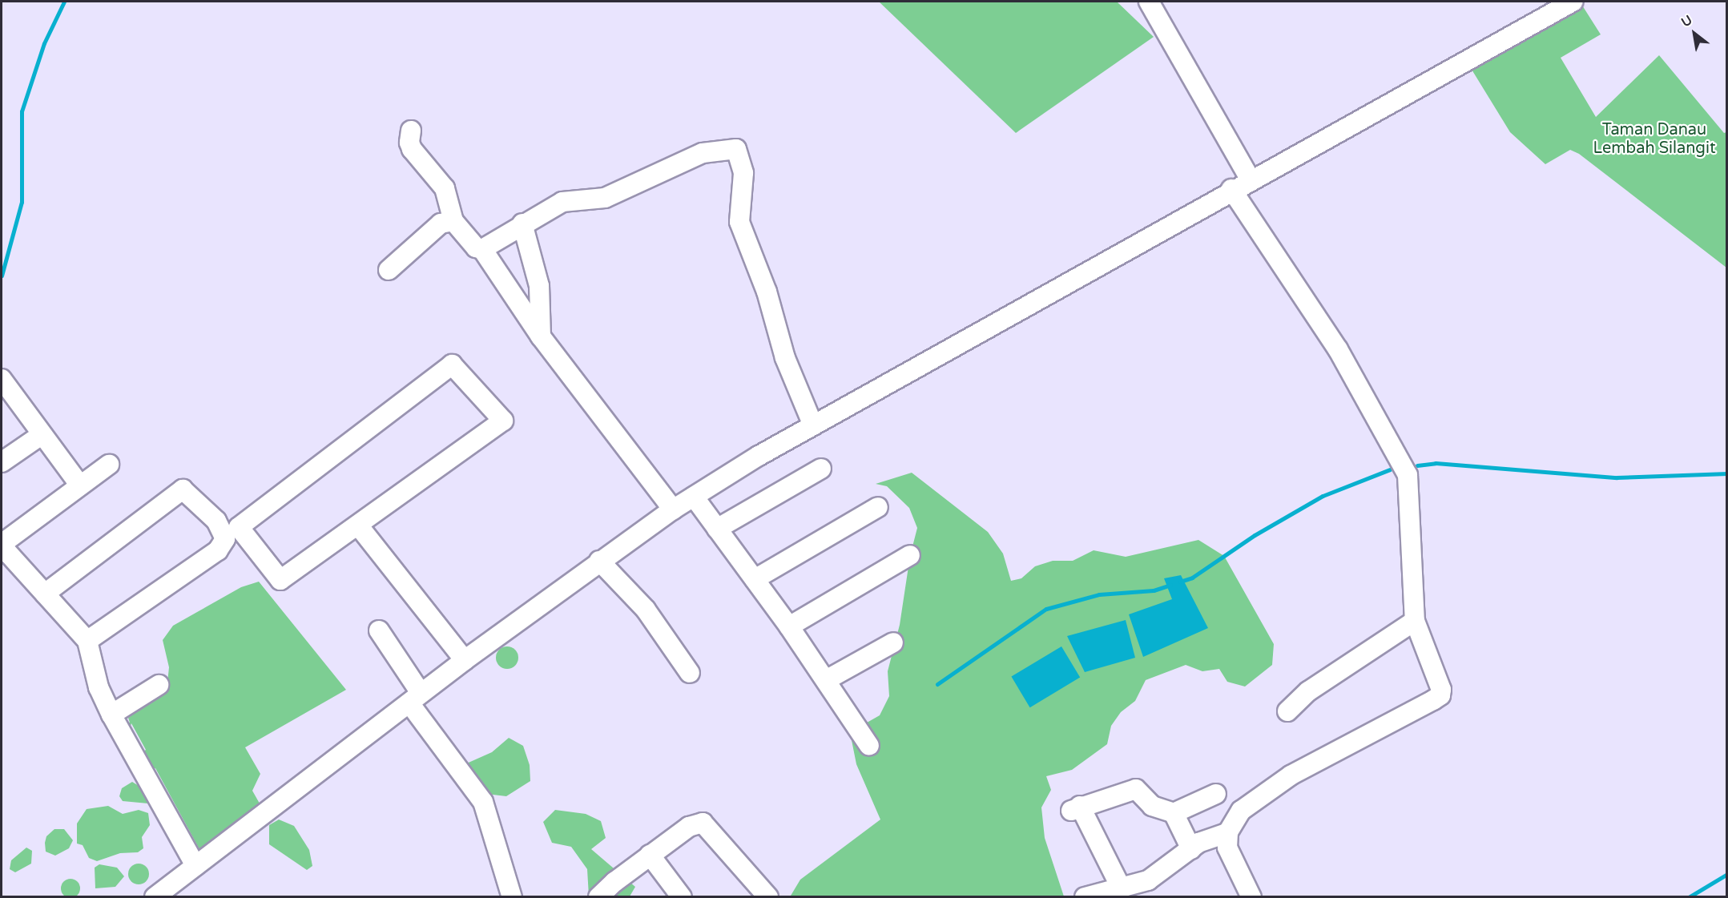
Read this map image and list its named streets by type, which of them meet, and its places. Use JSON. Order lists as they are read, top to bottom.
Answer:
{
  "parks": ["Taman Danau Lembah Silangit"],
  "north": "top left"
}
